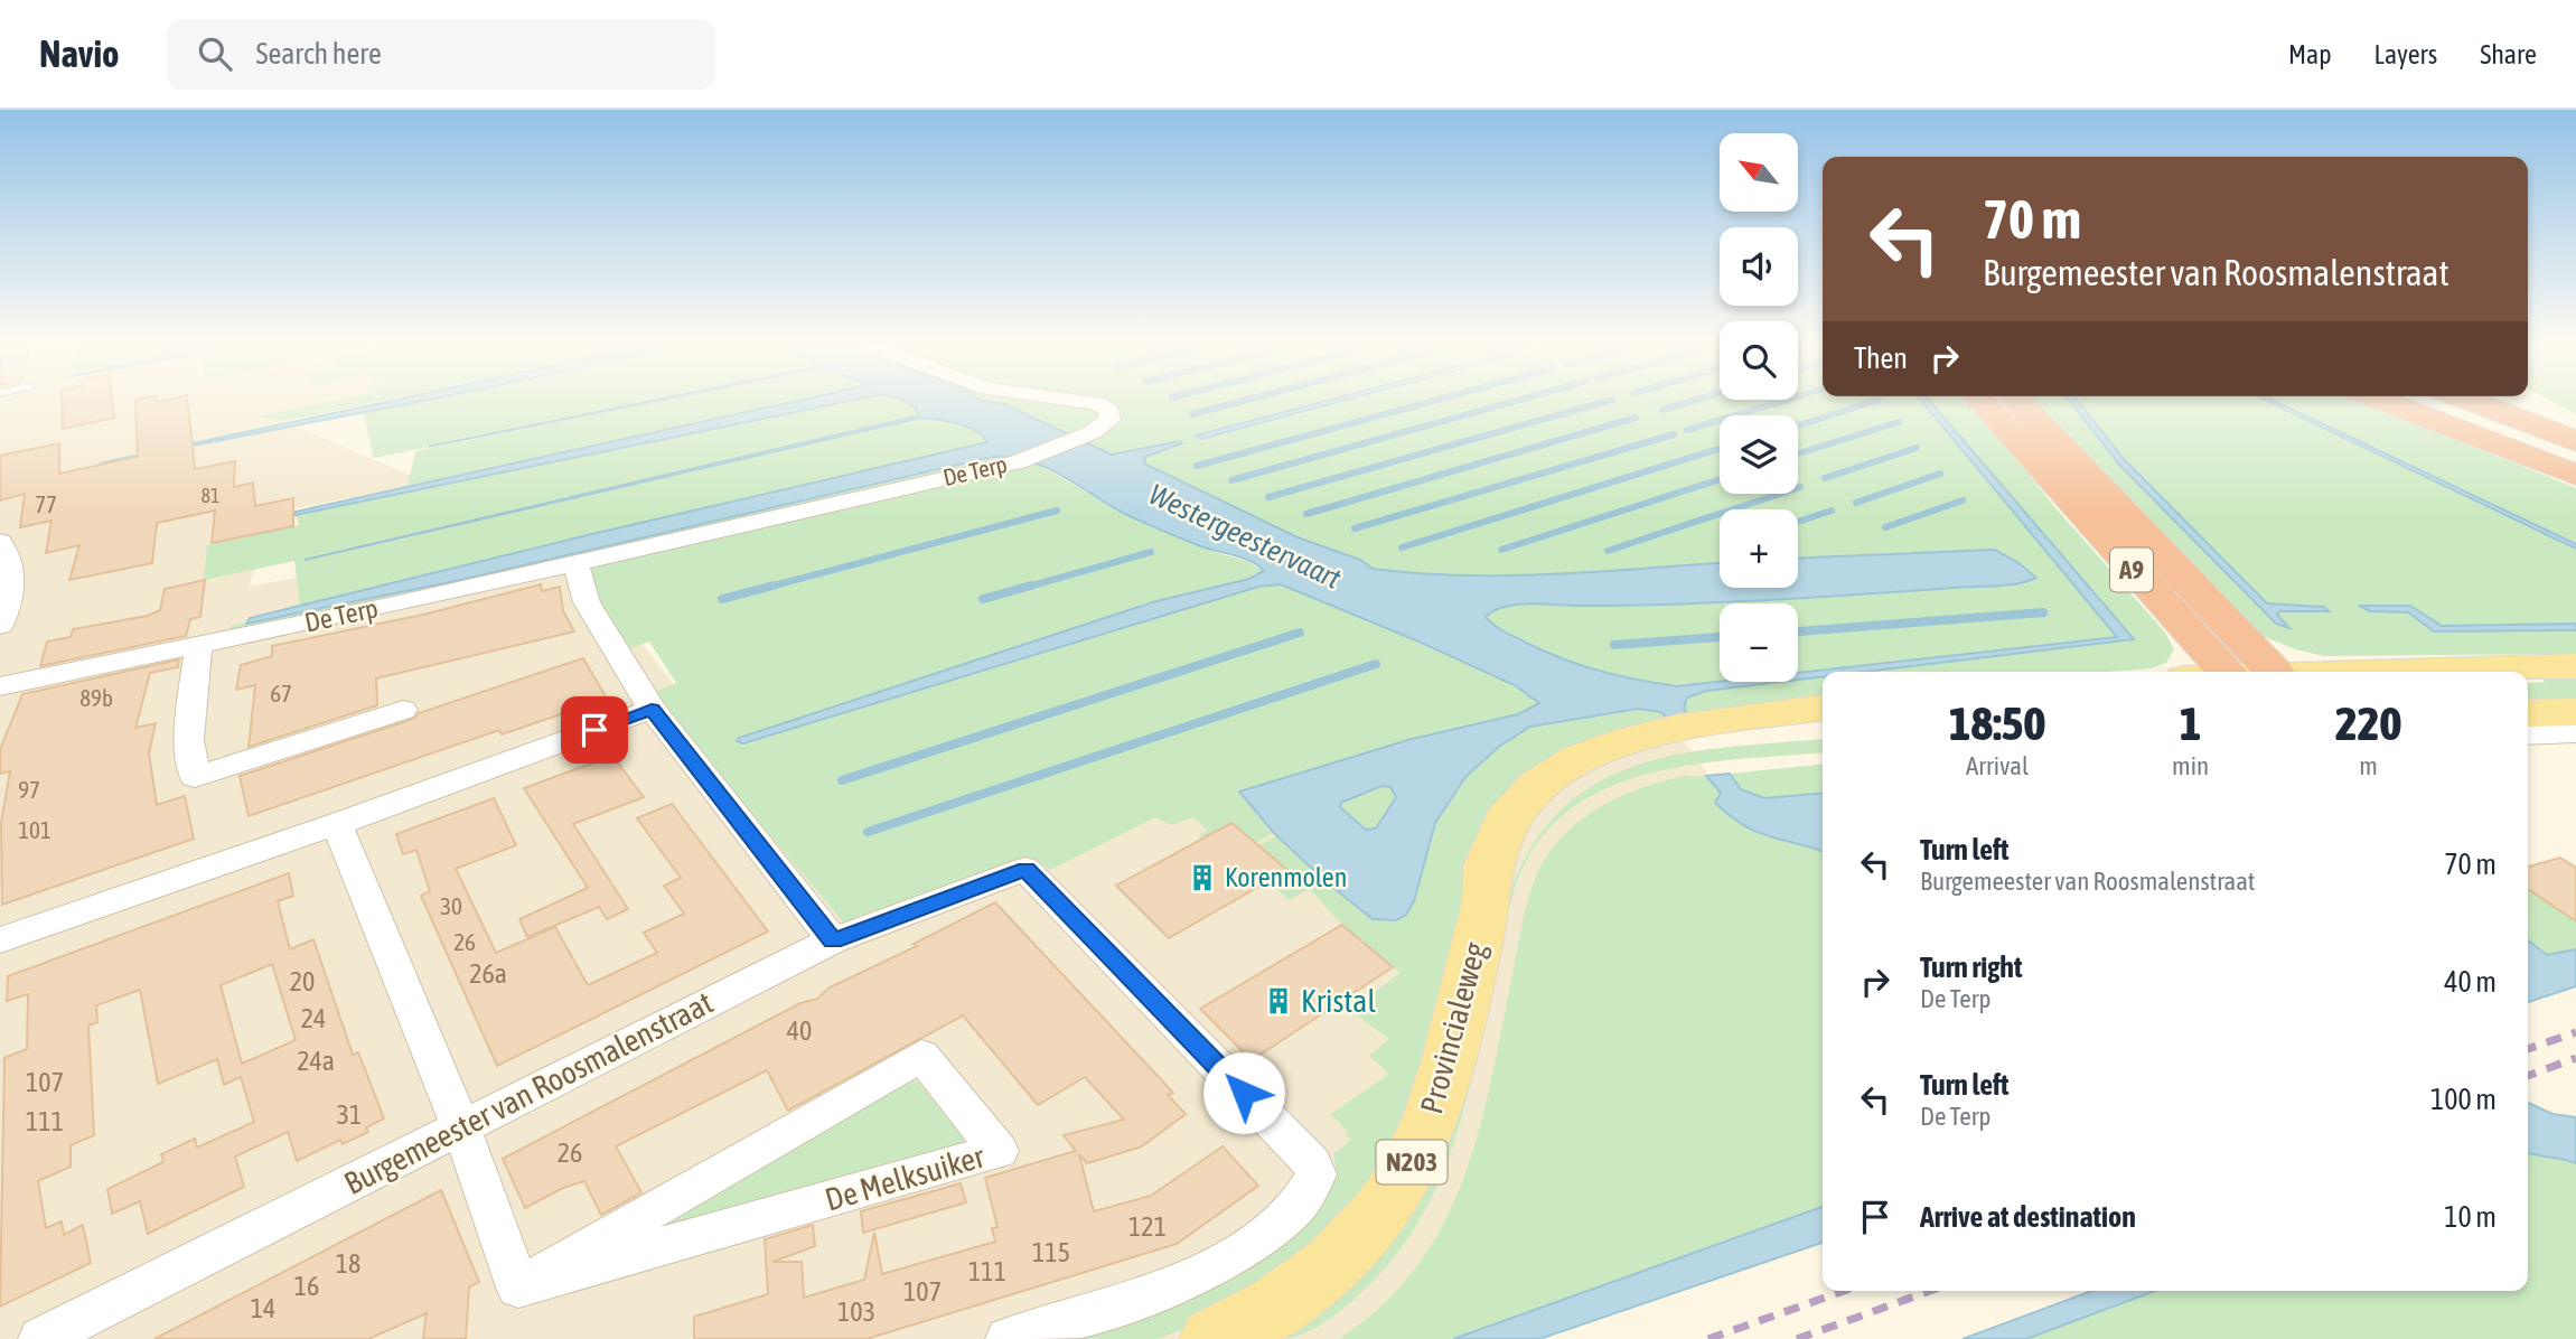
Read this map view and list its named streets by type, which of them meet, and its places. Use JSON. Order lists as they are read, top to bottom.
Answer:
{
  "streets": {
    "highway": ["A9"],
    "main road": ["Provincialeweg", "N203"],
    "street": ["De Terp", "Burgemeester van Roosmalenstraat", "De Melksuiker"]
  },
  "water": ["Westergeestervaart"],
  "places": {
    "building": ["Korenmolen", "Kristal"]
  },
  "house_numbers": [
    "81",
    "77",
    "67",
    "89b",
    "97",
    "101",
    "30",
    "26",
    "26a",
    "20",
    "24",
    "40",
    "24a",
    "107",
    "31",
    "111",
    "26",
    "121",
    "115",
    "18",
    "111",
    "16",
    "107",
    "14",
    "103"
  ],
  "north": "top left",
  "page": {
    "header": "Navio",
    "search": "Search here",
    "nav": ["Map", "Layers", "Share"],
    "map_buttons": ["+", "−"],
    "turn": ["70 m", "Burgemeester van Roosmalenstraat"],
    "then": "Then",
    "eta": [
      "18:50",
      "Arrival",
      "1",
      "min",
      "220",
      "m"
    ],
    "list": [
      {
        "name": "Turn left",
        "note": "Burgemeester van Roosmalenstraat",
        "value": "70 m"
      },
      {
        "name": "Turn right",
        "note": "De Terp",
        "value": "40 m"
      },
      {
        "name": "Turn left",
        "note": "De Terp",
        "value": "100 m"
      },
      {
        "name": "Arrive at destination",
        "value": "10 m"
      }
    ]
  }
}
